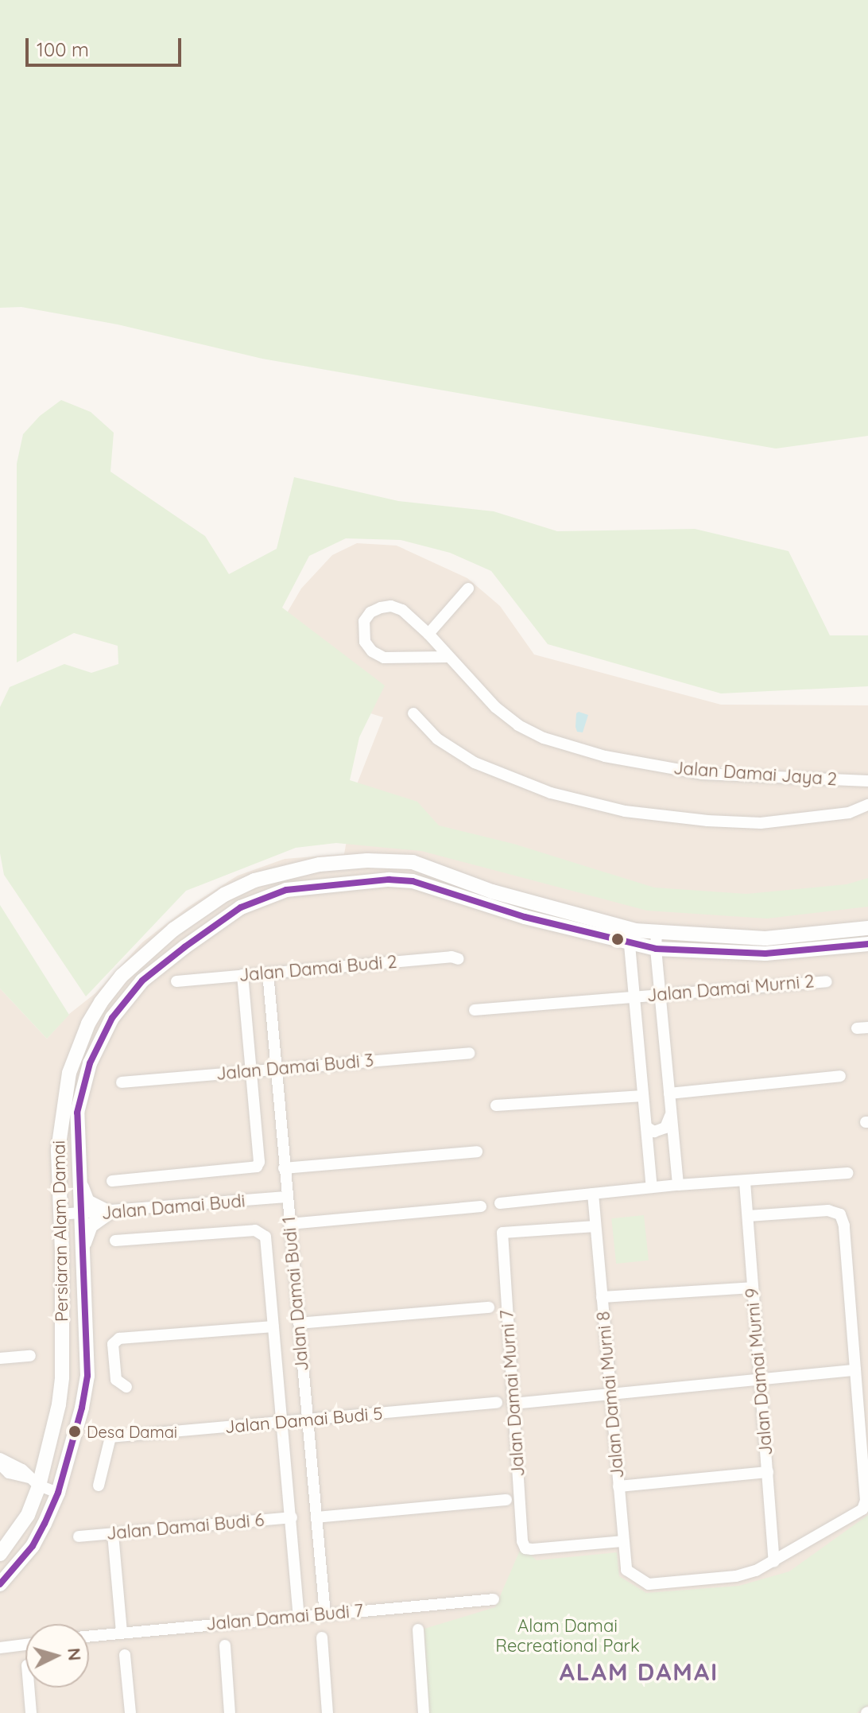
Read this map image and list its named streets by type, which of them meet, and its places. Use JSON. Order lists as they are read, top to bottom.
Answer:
{
  "streets": {
    "street": [
      "Jalan Damai Jaya 2",
      "Jalan Damai Budi 2",
      "Jalan Damai Murni 2",
      "Jalan Damai Budi 3",
      "Jalan Damai Budi",
      "Persiaran Alam Damai",
      "Jalan Damai Budi 1",
      "Jalan Damai Murni 9",
      "Jalan Damai Murni 7",
      "Jalan Damai Murni 8",
      "Jalan Damai Budi 5",
      "Jalan Damai Budi 6",
      "Jalan Damai Budi 7"
    ]
  },
  "crossings": [
    ["Jalan Damai Budi 2", "Jalan Damai Budi"],
    ["Jalan Damai Budi 2", "Jalan Damai Budi 1"],
    ["Jalan Damai Budi 3", "Jalan Damai Budi"],
    ["Jalan Damai Budi 3", "Jalan Damai Budi 1"],
    ["Jalan Damai Budi", "Persiaran Alam Damai"],
    ["Jalan Damai Budi", "Jalan Damai Budi 1"],
    ["Jalan Damai Budi 1", "Jalan Damai Budi 5"],
    ["Jalan Damai Budi 1", "Jalan Damai Budi 7"],
    ["Jalan Damai Murni 9", "Jalan Damai Murni 8"],
    ["Jalan Damai Murni 7", "Jalan Damai Murni 8"]
  ],
  "districts": ["ALAM DAMAI"],
  "parks": ["Alam Damai Recreational Park"],
  "places": ["Desa Damai"],
  "scale_bar": "100 m",
  "north": "right"
}
